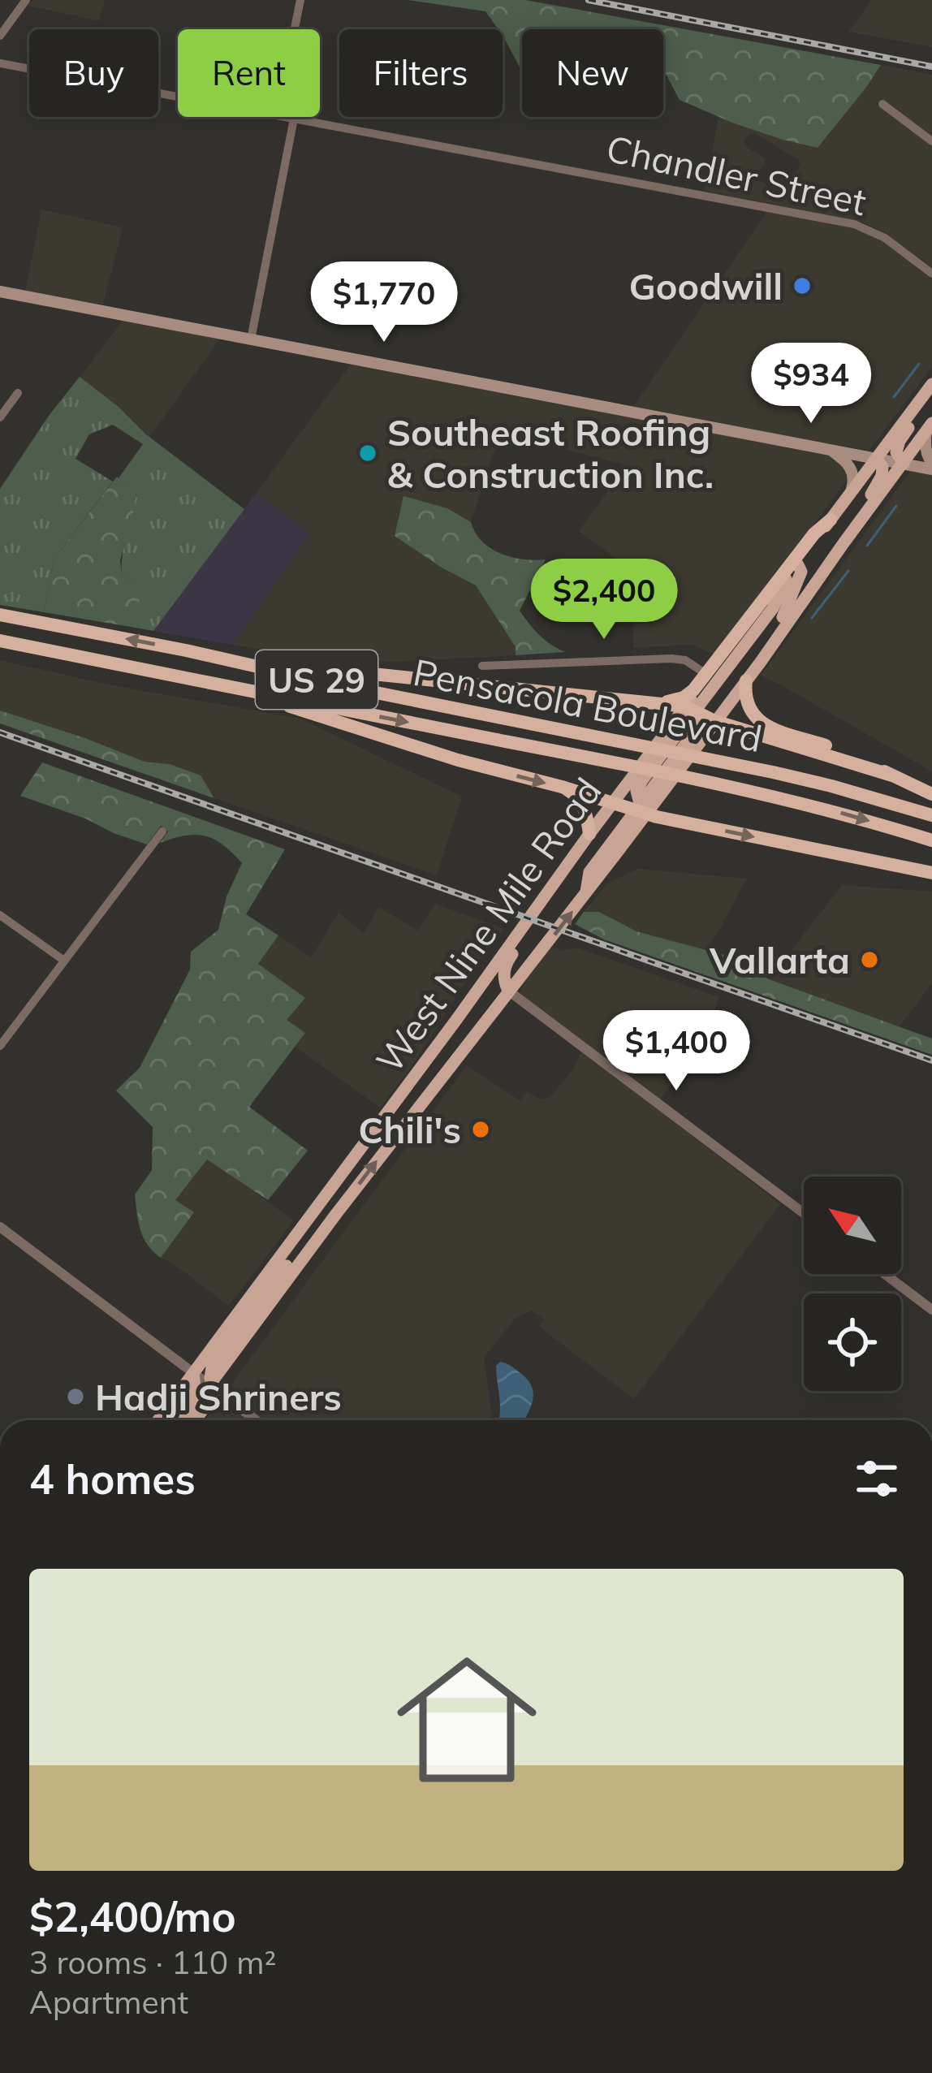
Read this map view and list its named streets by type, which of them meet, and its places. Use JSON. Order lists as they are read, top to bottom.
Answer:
{
  "streets": {
    "highway": ["US 29", "Pensacola Boulevard"],
    "main road": ["West Nine Mile Road"],
    "street": ["Chandler Street"]
  },
  "places": [
    "Goodwill",
    "Southeast Roofing & Construction Inc.",
    "Vallarta",
    "Chili's",
    "Hadji Shriners"
  ],
  "north": "top left",
  "page": {
    "chip": [
      "Buy",
      "Rent",
      "Filters",
      "New"
    ],
    "price": [
      "$1,770",
      "$934",
      "$2,400",
      "$1,400"
    ],
    "heading": "4 homes",
    "list": [
      {
        "name": "$2,400/mo",
        "note": "3 rooms · 110 m² · Apartment"
      }
    ]
  }
}
